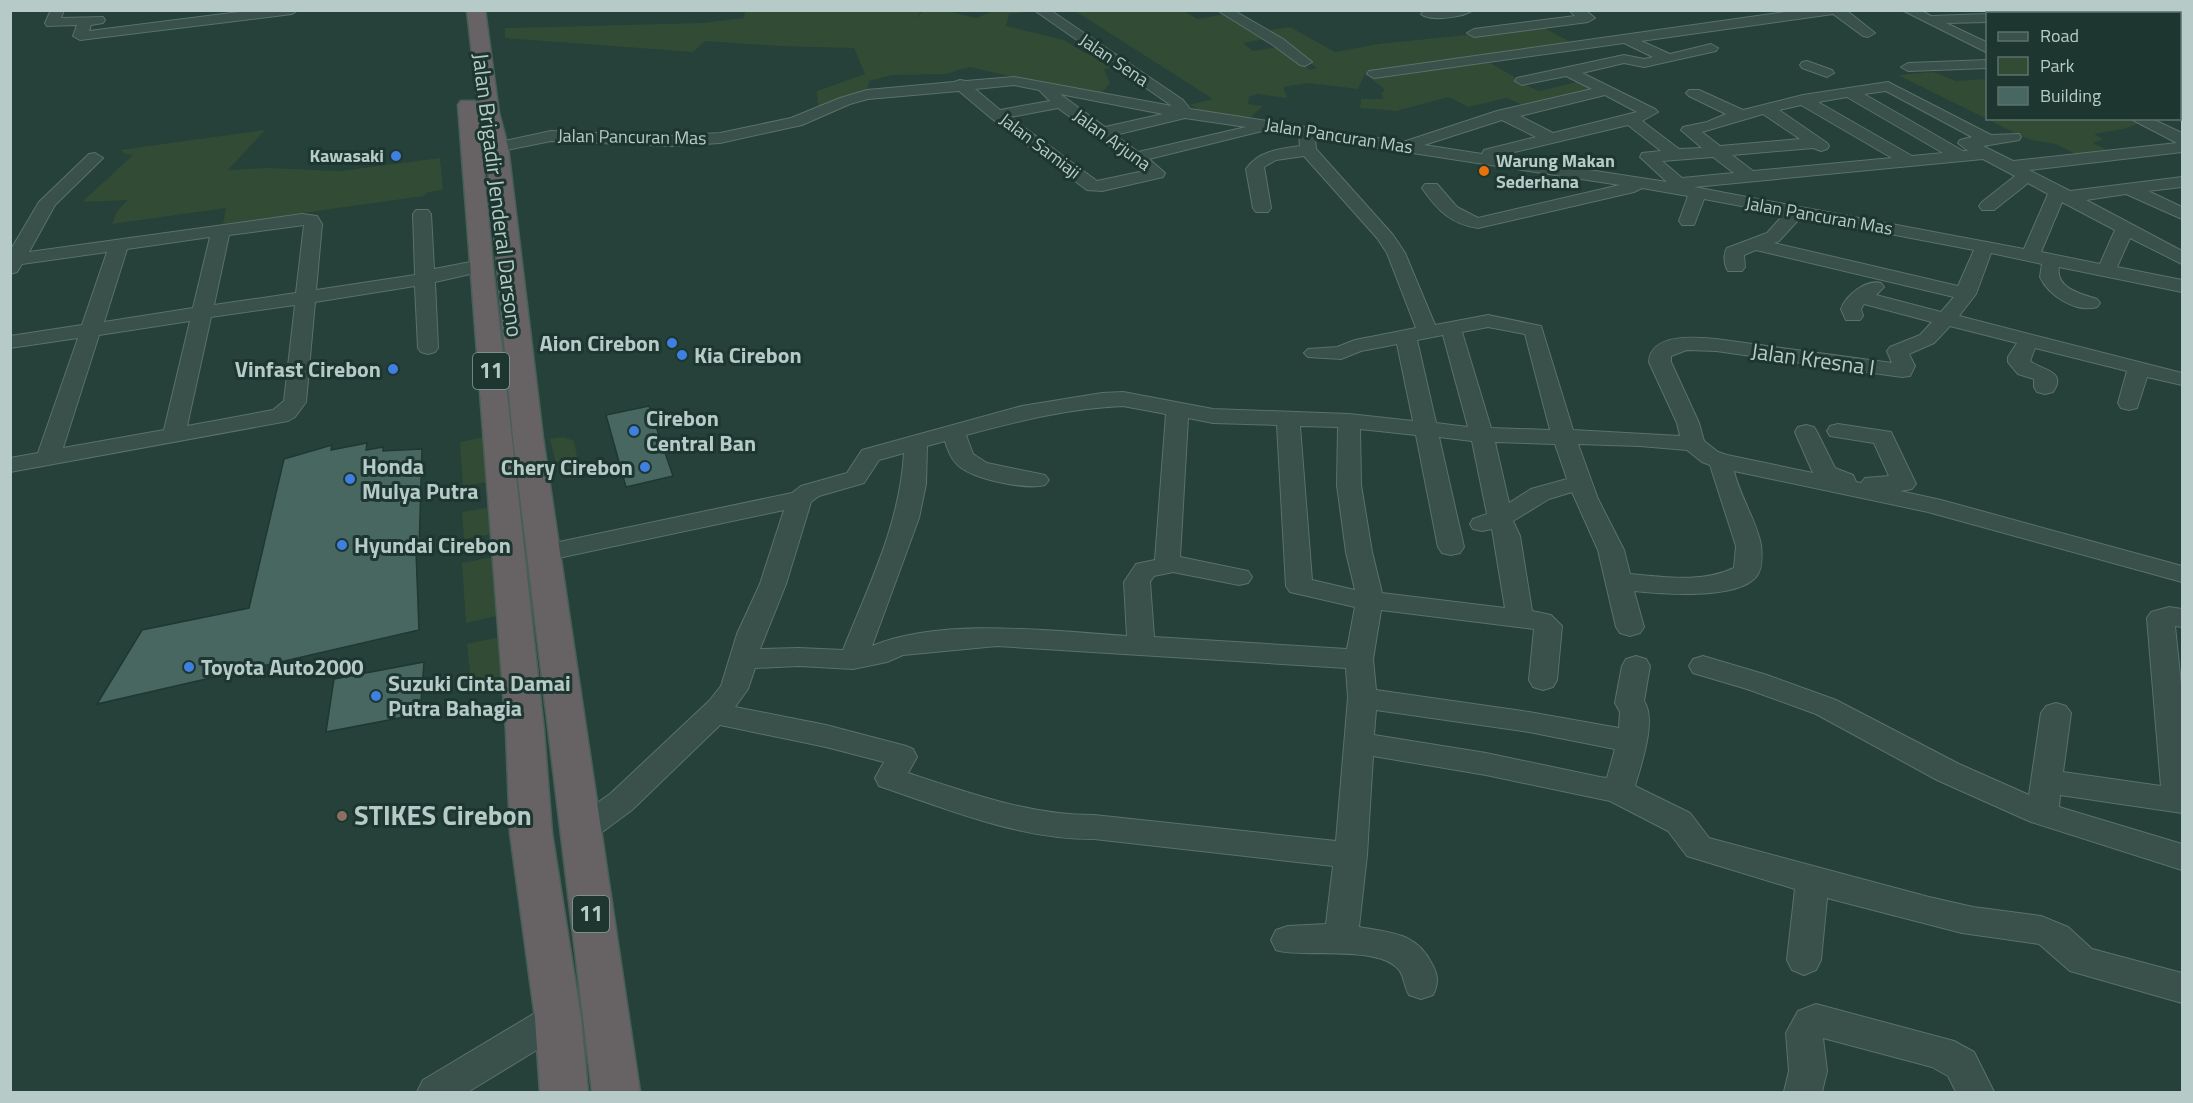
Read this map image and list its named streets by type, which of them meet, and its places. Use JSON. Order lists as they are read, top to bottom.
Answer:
{
  "streets": {
    "highway": ["Jalan Brigadir Jenderal Darsono", "11"],
    "street": [
      "Jalan Sena",
      "Jalan Pancuran Mas",
      "Jalan Arjuna",
      "Jalan Samiaji",
      "Jalan Kresna I"
    ]
  },
  "crossings": [
    ["Jalan Sena", "Jalan Pancuran Mas"],
    ["Jalan Pancuran Mas", "Jalan Arjuna"],
    ["Jalan Pancuran Mas", "Jalan Samiaji"],
    ["Jalan Pancuran Mas", "Jalan Brigadir Jenderal Darsono"],
    ["Jalan Pancuran Mas", "Jalan Kresna I"],
    ["Jalan Arjuna", "Jalan Samiaji"]
  ],
  "places": [
    "Kawasaki",
    "Warung Makan Sederhana",
    "Aion Cirebon",
    "Kia Cirebon",
    "Vinfast Cirebon",
    "Cirebon Central Ban",
    "Chery Cirebon",
    "Honda Mulya Putra",
    "Hyundai Cirebon",
    "Toyota Auto2000",
    "Suzuki Cinta Damai Putra Bahagia",
    "STIKES Cirebon"
  ],
  "legend": ["Road", "Park", "Building"]
}
